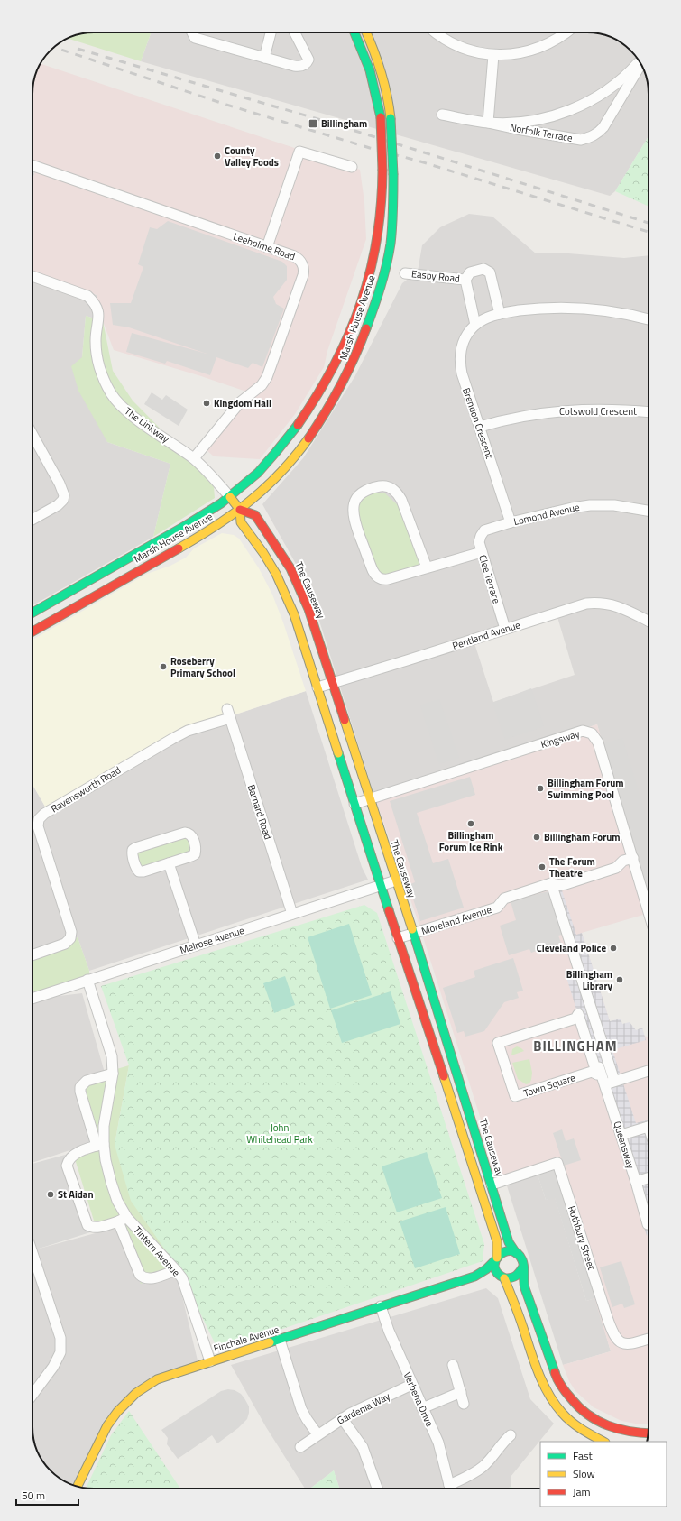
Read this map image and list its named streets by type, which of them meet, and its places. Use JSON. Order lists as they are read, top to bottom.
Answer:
{
  "streets": {
    "street": [
      "Norfolk Terrace",
      "Leeholme Road",
      "Easby Road",
      "Marsh House Avenue",
      "Cotswold Crescent",
      "Brendon Crescent",
      "The Linkway",
      "Lomond Avenue",
      "Clee Terrace",
      "The Causeway",
      "Pentland Avenue",
      "Kingsway",
      "Ravensworth Road",
      "Barnard Road",
      "Moreland Avenue",
      "Melrose Avenue",
      "Queensway",
      "Rothbury Street",
      "Tintern Avenue",
      "Finchale Avenue",
      "Verbena Drive",
      "Gardenia Way"
    ]
  },
  "crossings": [
    ["Leeholme Road", "The Linkway"],
    ["Marsh House Avenue", "The Linkway"],
    ["Marsh House Avenue", "The Causeway"],
    ["Cotswold Crescent", "Brendon Crescent"],
    ["Brendon Crescent", "Lomond Avenue"],
    ["The Linkway", "The Causeway"],
    ["Lomond Avenue", "Clee Terrace"],
    ["Clee Terrace", "Pentland Avenue"],
    ["The Causeway", "Pentland Avenue"],
    ["The Causeway", "Kingsway"],
    ["The Causeway", "Moreland Avenue"],
    ["The Causeway", "Melrose Avenue"],
    ["The Causeway", "Rothbury Street"],
    ["The Causeway", "Finchale Avenue"],
    ["Kingsway", "Moreland Avenue"],
    ["Ravensworth Road", "Barnard Road"],
    ["Barnard Road", "Melrose Avenue"],
    ["Melrose Avenue", "Tintern Avenue"],
    ["Tintern Avenue", "Finchale Avenue"],
    ["Finchale Avenue", "Verbena Drive"],
    ["Verbena Drive", "Gardenia Way"]
  ],
  "districts": ["BILLINGHAM"],
  "parks": ["John Whitehead Park"],
  "places": {
    "transit": ["Billingham"],
    "other": [
      "County Valley Foods",
      "Kingdom Hall",
      "Roseberry Primary School",
      "Billingham Forum Swimming Pool",
      "Billingham Forum Ice Rink",
      "Billingham Forum",
      "The Forum Theatre",
      "Cleveland Police",
      "Billingham Library",
      "St Aidan"
    ]
  },
  "legend": ["Fast", "Slow", "Jam"],
  "scale_bar": "50 m"
}
